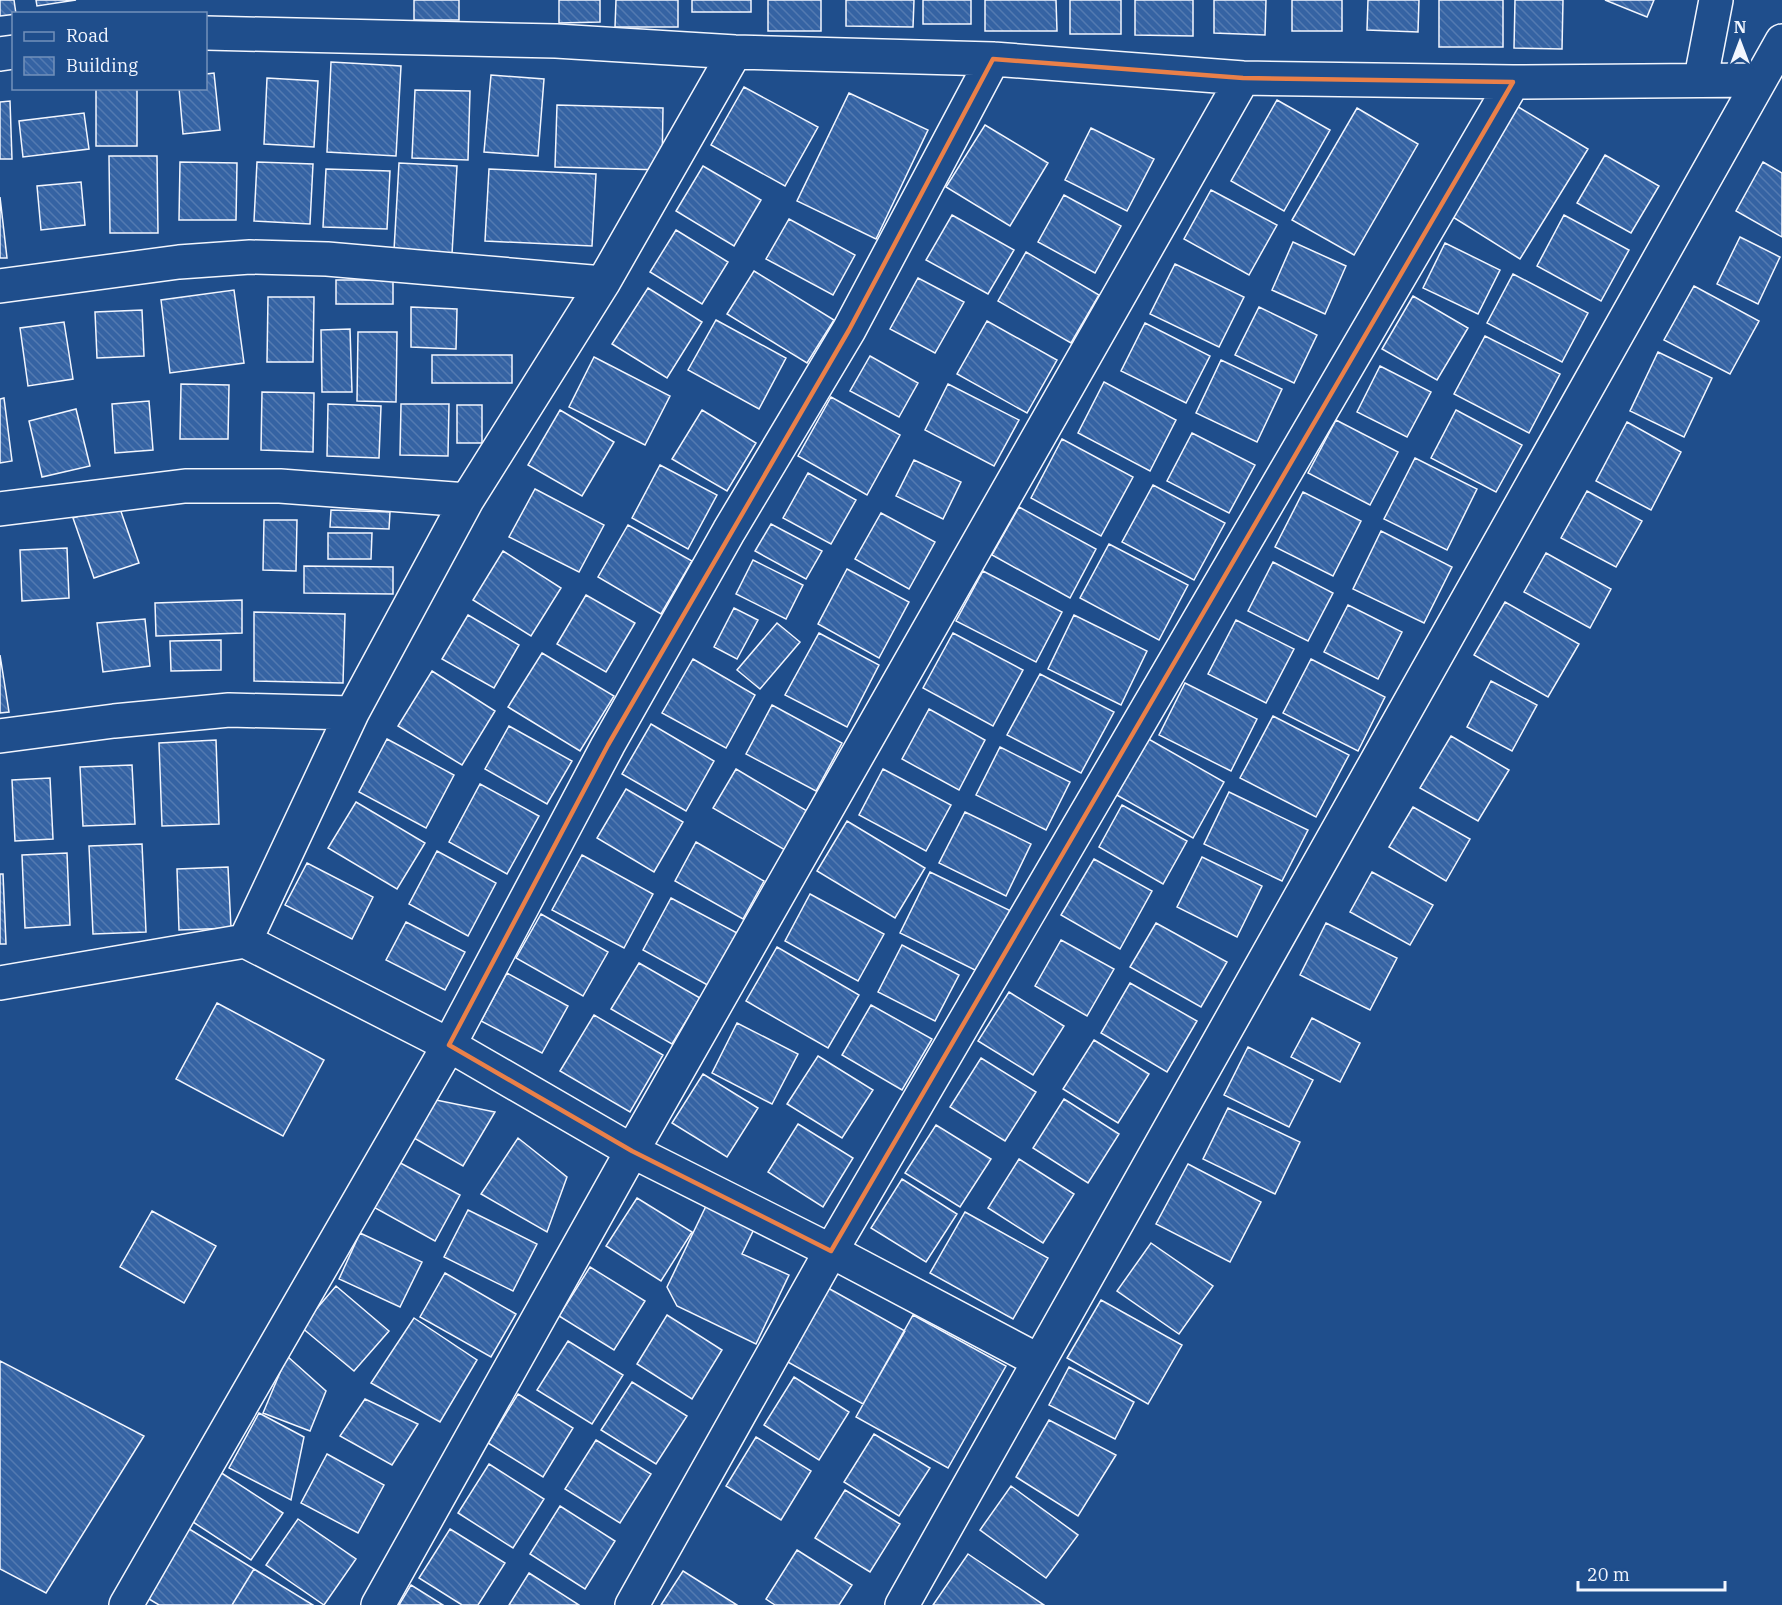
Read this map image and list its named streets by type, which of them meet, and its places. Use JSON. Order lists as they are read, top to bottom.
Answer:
{
  "legend": ["Road", "Building"],
  "scale_bar": "20 m",
  "north": "top"
}
